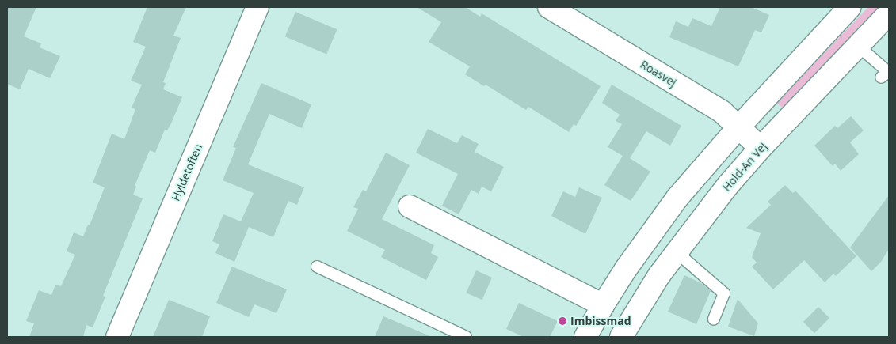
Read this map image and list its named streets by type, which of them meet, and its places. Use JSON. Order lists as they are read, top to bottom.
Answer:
{
  "streets": {
    "street": ["Roasvej", "Hold-An Vej", "Hyldetoften"]
  },
  "crossings": [
    ["Roasvej", "Hold-An Vej"]
  ],
  "places": ["Imbissmad"]
}
